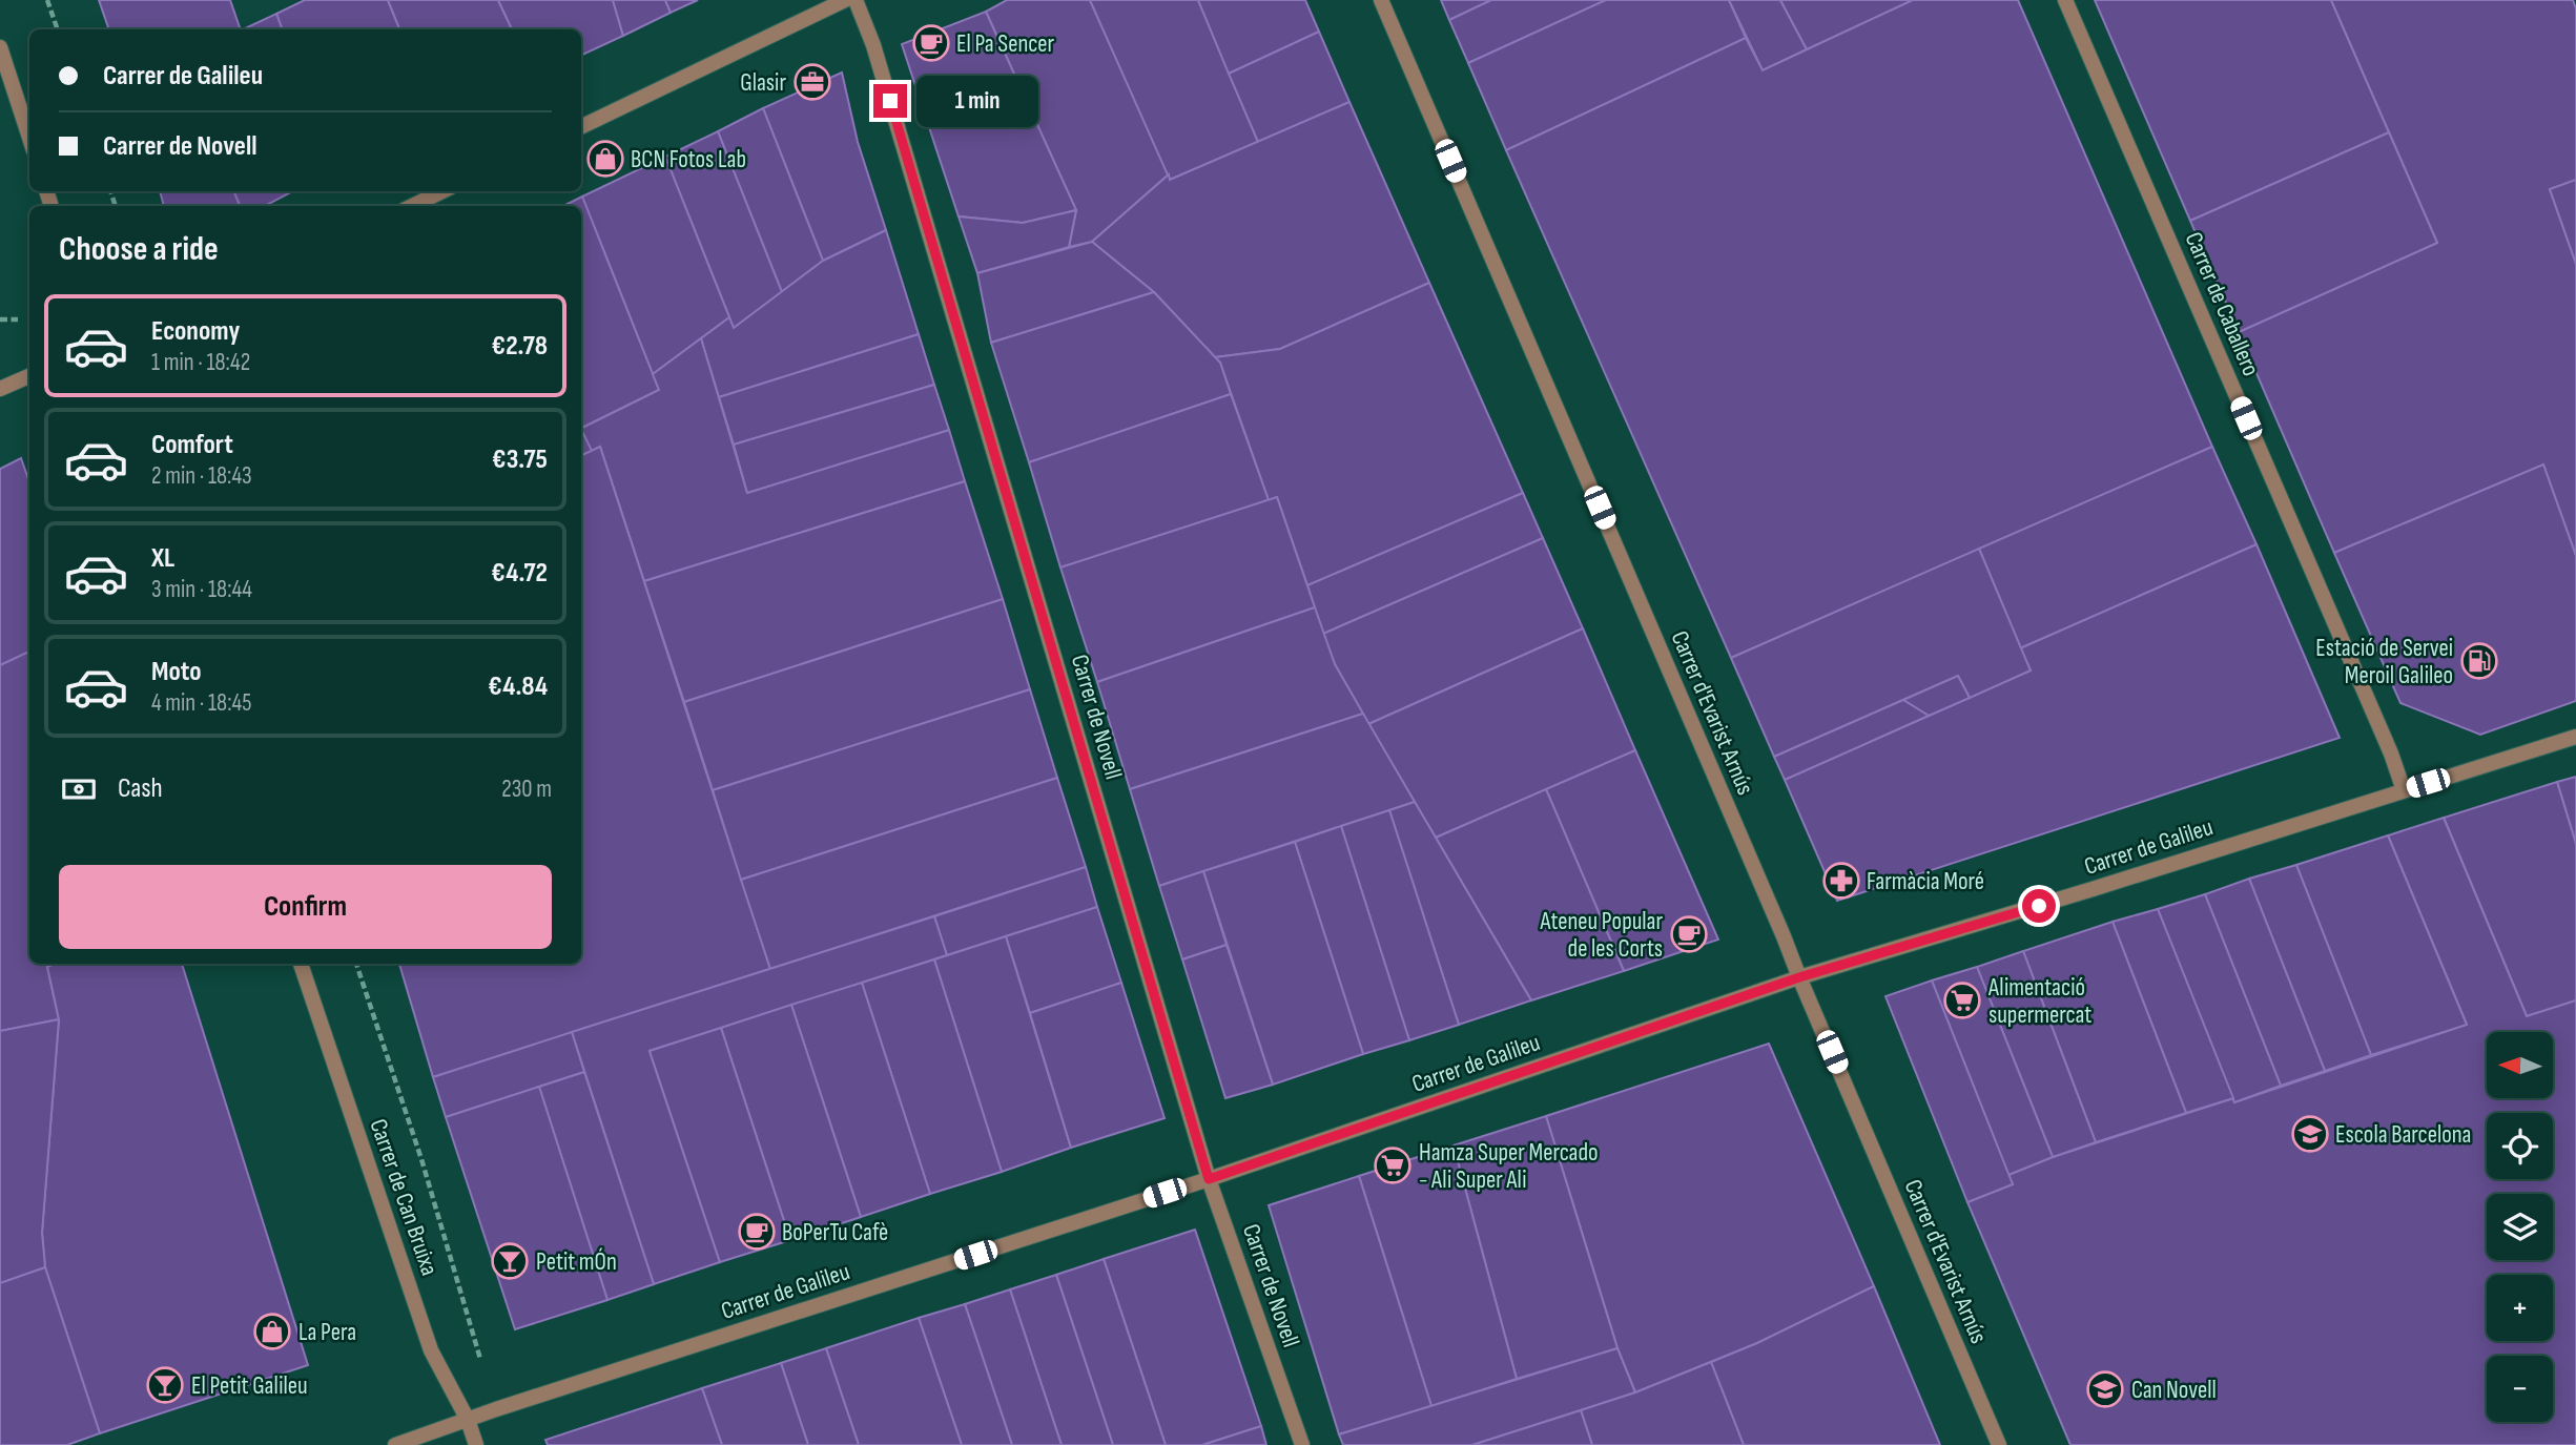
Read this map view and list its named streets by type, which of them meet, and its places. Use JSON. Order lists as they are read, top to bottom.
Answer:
{
  "streets": {
    "street": [
      "Carrer de Caballero",
      "Carrer d'Evarist Arnús",
      "Carrer de Novell",
      "Carrer de Galileu",
      "Carrer de Can Bruixa"
    ]
  },
  "crossings": [
    ["Carrer de Caballero", "Carrer de Galileu"],
    ["Carrer d'Evarist Arnús", "Carrer de Galileu"],
    ["Carrer de Novell", "Carrer de Galileu"],
    ["Carrer de Galileu", "Carrer de Can Bruixa"]
  ],
  "places": {
    "cafe": ["El Pa Sencer", "Ateneu Popular de les Corts", "BoPerTu Cafè"],
    "office": ["Glasir"],
    "shop": ["BCN Fotos Lab", "La Pera"],
    "fuel station": ["Estació de Servei Meroil Galileo"],
    "pharmacy": ["Farmàcia Moré"],
    "supermarket": ["Alimentació supermercat", "Hamza Super Mercado - Ali Super Ali"],
    "school or university": ["Escola Barcelona", "Can Novell"],
    "bar": ["Petit mÓn", "El Petit Galileu"]
  },
  "north": "left",
  "page": {
    "banner": ["Carrer de Galileu", "Carrer de Novell"],
    "bubble": "1 min",
    "heading": "Choose a ride",
    "list": [
      {
        "name": "Economy",
        "note": "1 min · 18:42",
        "value": "€2.78"
      },
      {
        "name": "Comfort",
        "note": "2 min · 18:43",
        "value": "€3.75"
      },
      {
        "name": "XL",
        "note": "3 min · 18:44",
        "value": "€4.72"
      },
      {
        "name": "Moto",
        "note": "4 min · 18:45",
        "value": "€4.84"
      }
    ],
    "pay": ["Cash", "230 m"],
    "buttons": "Confirm",
    "map_buttons": ["+", "−"]
  }
}
